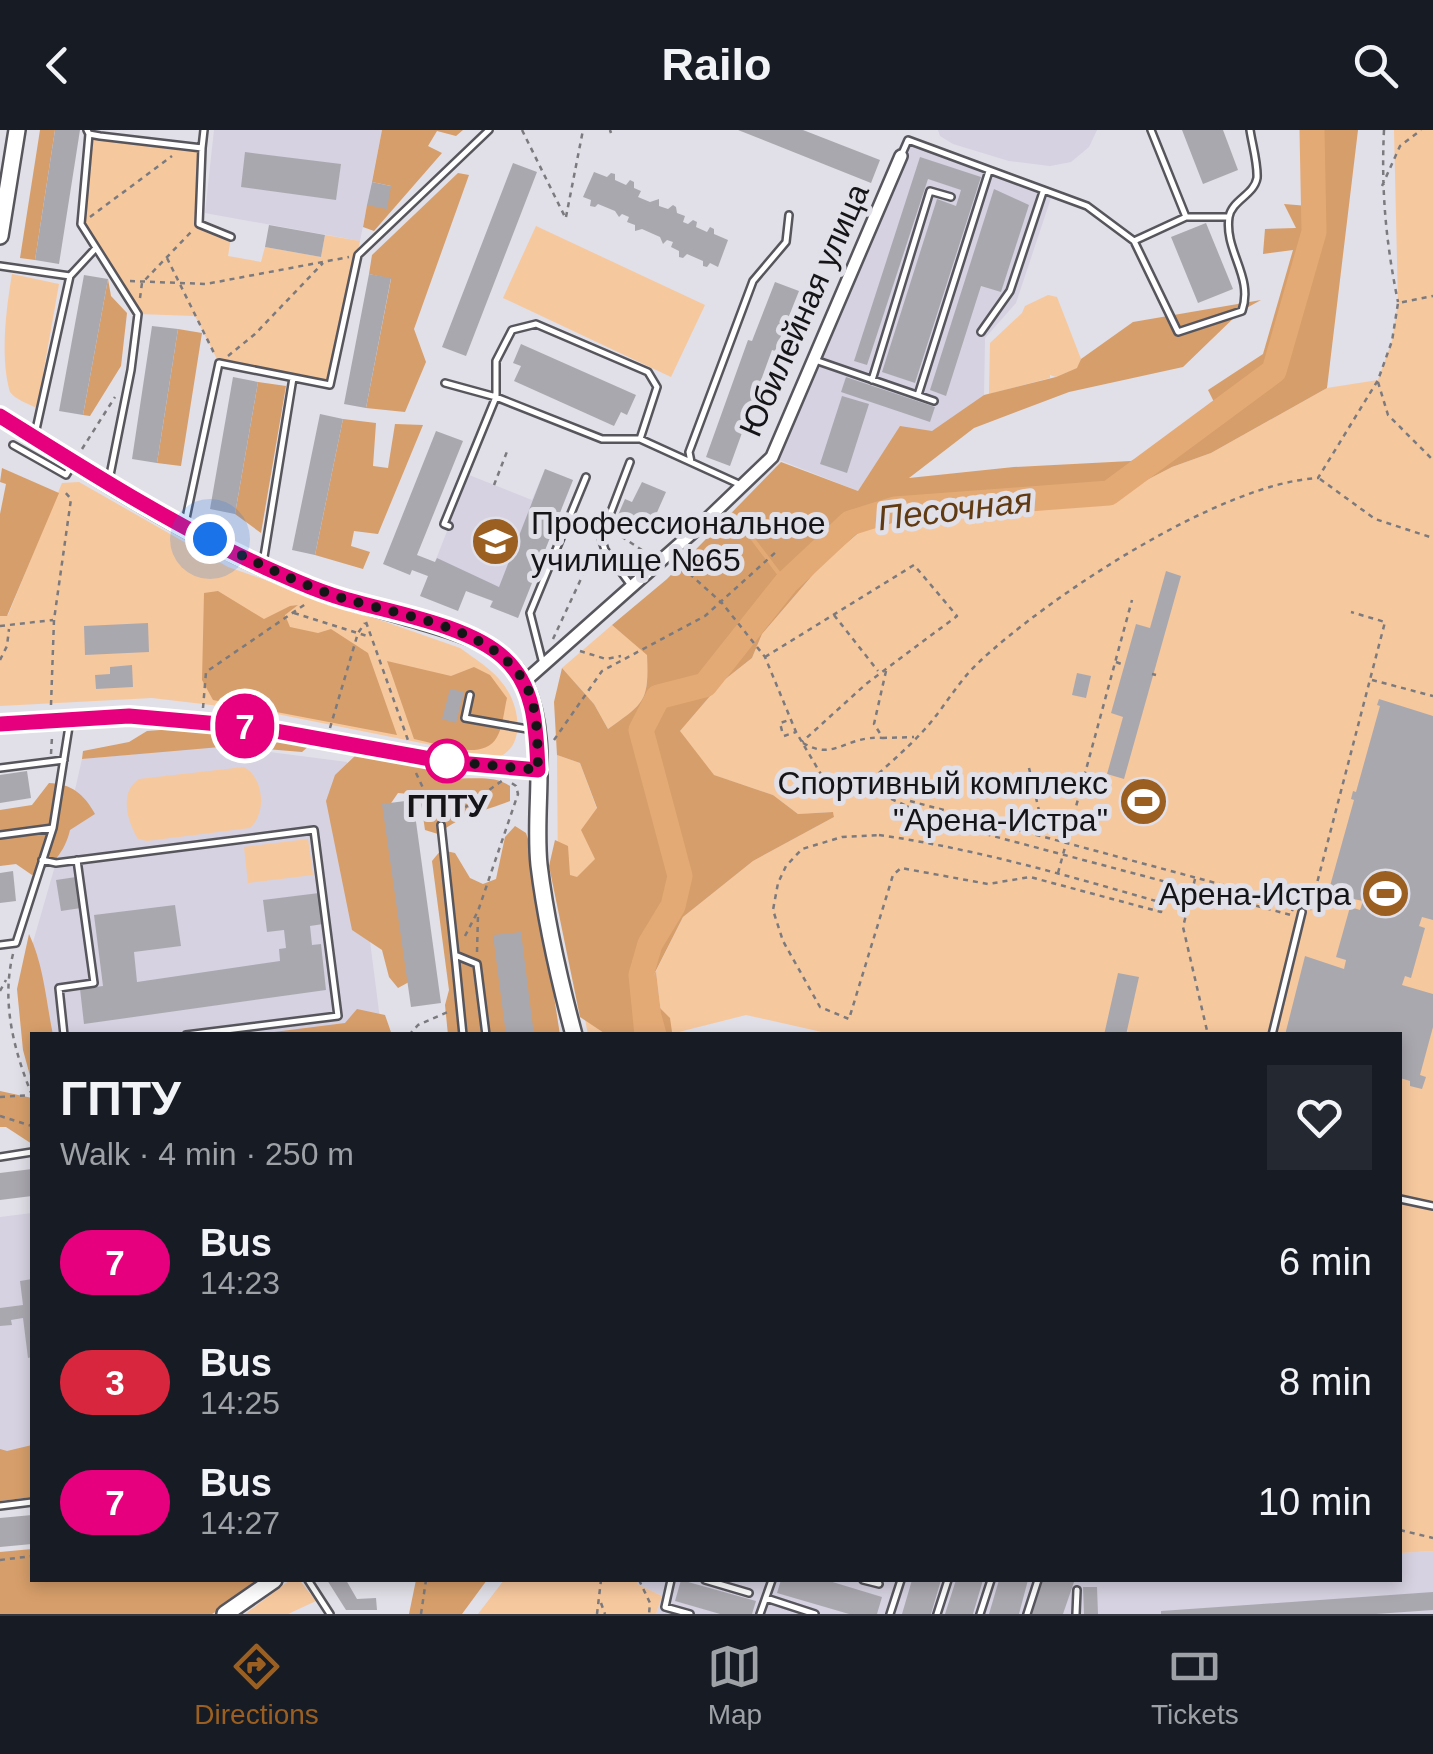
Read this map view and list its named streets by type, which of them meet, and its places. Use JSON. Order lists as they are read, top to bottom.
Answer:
{
  "streets": {
    "street": ["Юбилейная улица"]
  },
  "water": ["Песочная"],
  "places": {
    "school or university": ["Профессиональное училище №65"],
    "other": ["ГПТУ"],
    "sports": ["Спортивный комплекс \"Арена-Истра\"", "Арена-Истра"]
  },
  "lines": ["bus line 7"],
  "page": {
    "header": "Railo",
    "on_map": "7",
    "heading": ["ГПТУ", "Walk · 4 min · 250 m"],
    "list": [
      {
        "mark": "7",
        "name": "Bus",
        "note": "14:23",
        "value": "6 min"
      },
      {
        "mark": "3",
        "name": "Bus",
        "note": "14:25",
        "value": "8 min"
      },
      {
        "mark": "7",
        "name": "Bus",
        "note": "14:27",
        "value": "10 min"
      }
    ],
    "tabs": ["Directions", "Map", "Tickets"]
  }
}
